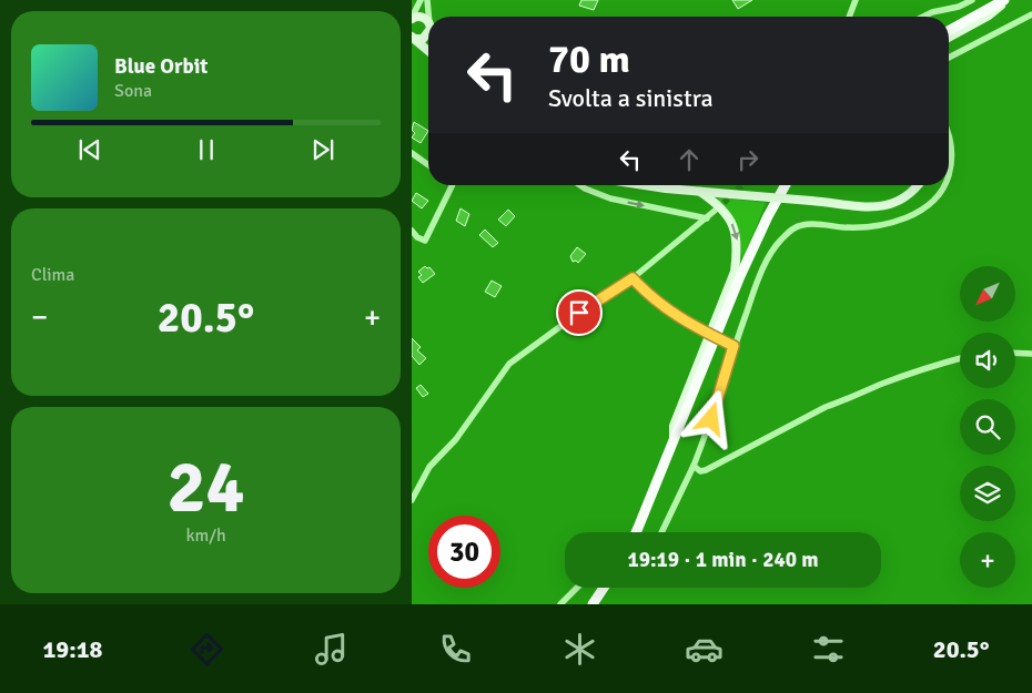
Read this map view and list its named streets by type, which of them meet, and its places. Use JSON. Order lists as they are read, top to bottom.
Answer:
{
  "north": "bottom left",
  "page": {
    "turn": ["70 m", "Svolta a sinistra"],
    "song": ["Blue Orbit", "Sona"],
    "tile": [
      "Clima",
      ["24", "km/h"]
    ],
    "map_buttons": "+",
    "heat": ["−", "20.5°", "+"],
    "limit": "30",
    "trip": "19:19 · 1 min · 240 m",
    "tabs": ["19:18", "20.5°"]
  }
}
